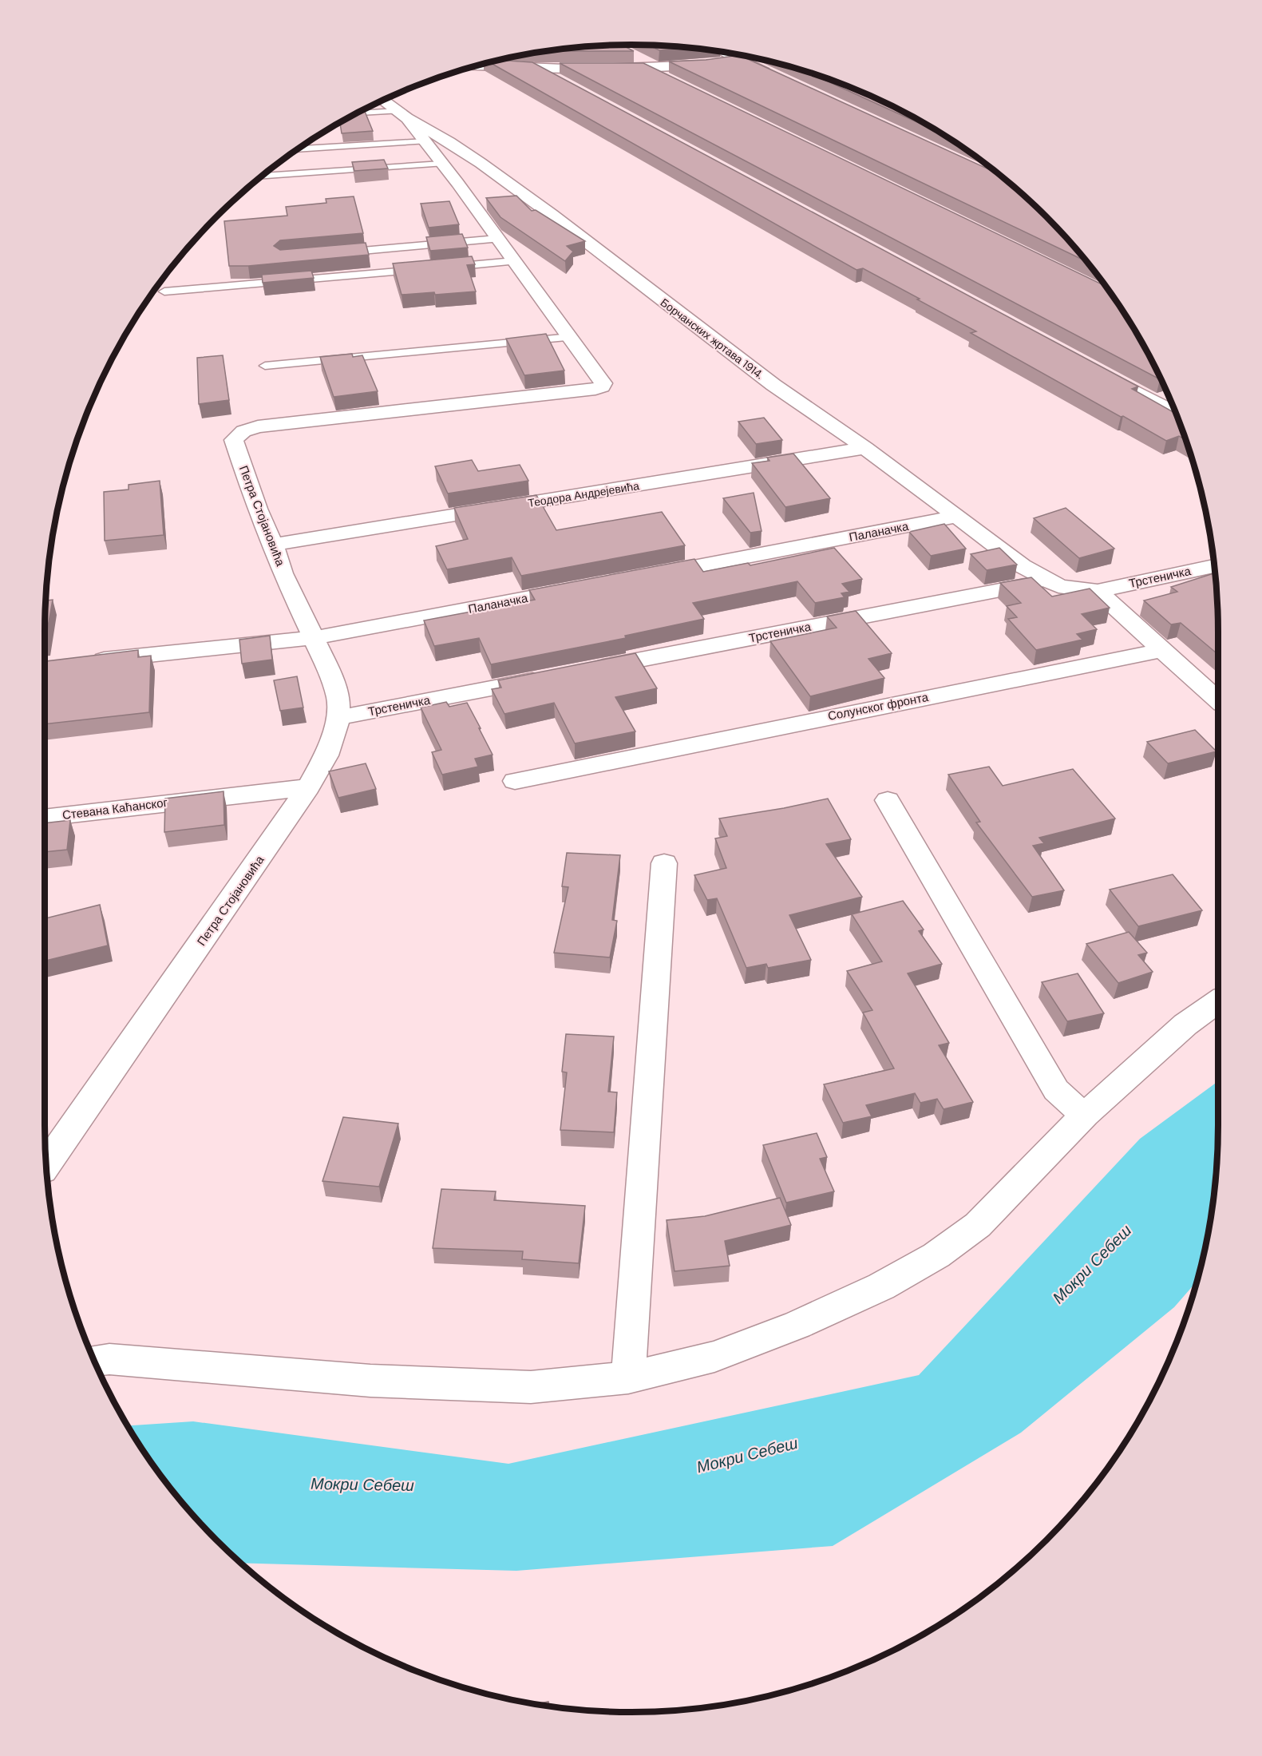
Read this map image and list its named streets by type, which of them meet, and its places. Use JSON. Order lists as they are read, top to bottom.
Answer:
{
  "streets": {
    "street": [
      "Борчанских жртава 1914.",
      "Теодора Андрејевића",
      "Петра Стојановића",
      "Паланачка",
      "Трстеничка",
      "Солунског фронта",
      "Стевана Каћанског"
    ]
  },
  "crossings": [
    ["Борчанских жртава 1914.", "Теодора Андрејевића"],
    ["Борчанских жртава 1914.", "Петра Стојановића"],
    ["Борчанских жртава 1914.", "Паланачка"],
    ["Борчанских жртава 1914.", "Трстеничка"],
    ["Теодора Андрејевића", "Петра Стојановића"],
    ["Петра Стојановића", "Паланачка"],
    ["Петра Стојановића", "Трстеничка"],
    ["Петра Стојановића", "Стевана Каћанског"]
  ],
  "water": ["Мокри Себеш"]
}
